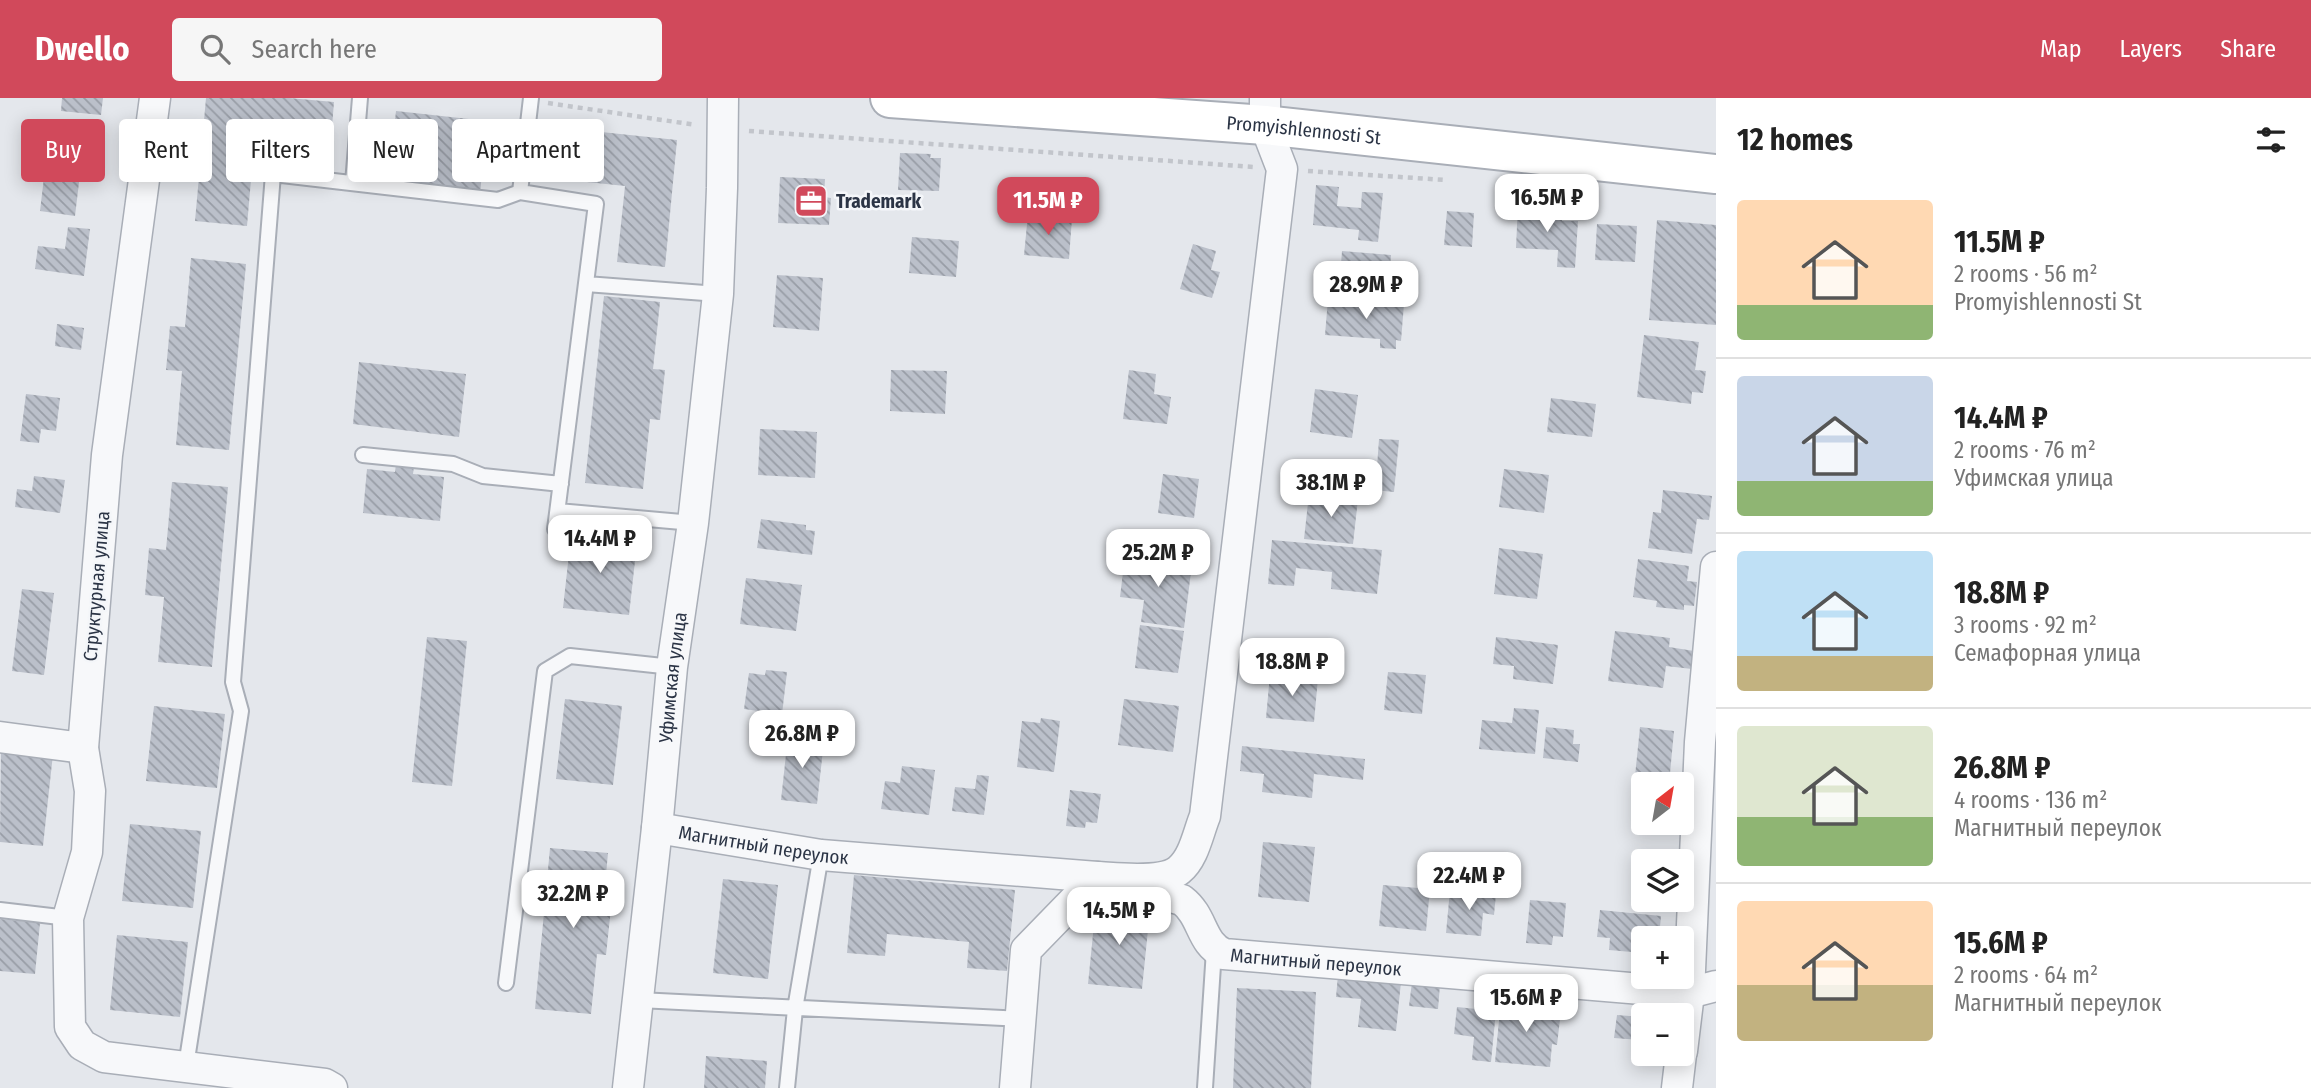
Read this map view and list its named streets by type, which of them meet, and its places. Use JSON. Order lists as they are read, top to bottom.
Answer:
{
  "streets": {
    "main road": ["Promyishlennosti St"],
    "street": ["Структурная улица", "Уфимская улица", "Магнитный переулок"]
  },
  "crossings": [
    ["Уфимская улица", "Магнитный переулок"]
  ],
  "places": {
    "office": ["Trademark"]
  },
  "north": "top right",
  "page": {
    "header": "Dwello",
    "search": "Search here",
    "nav": ["Map", "Layers", "Share"],
    "heading": "12 homes",
    "chip": [
      "Buy",
      "Rent",
      "Filters",
      "New",
      "Apartment"
    ],
    "price": [
      "16.5M ₽",
      "11.5M ₽",
      "28.9M ₽",
      "38.1M ₽",
      "14.4M ₽",
      "25.2M ₽",
      "18.8M ₽",
      "26.8M ₽",
      "22.4M ₽",
      "32.2M ₽",
      "14.5M ₽",
      "15.6M ₽"
    ],
    "list": [
      {
        "name": "11.5M ₽",
        "note": "2 rooms · 56 m² · Promyishlennosti St"
      },
      {
        "name": "14.4M ₽",
        "note": "2 rooms · 76 m² · Уфимская улица"
      },
      {
        "name": "18.8M ₽",
        "note": "3 rooms · 92 m² · Семафорная улица"
      },
      {
        "name": "26.8M ₽",
        "note": "4 rooms · 136 m² · Магнитный переулок"
      },
      {
        "name": "15.6M ₽",
        "note": "2 rooms · 64 m² · Магнитный переулок"
      }
    ],
    "map_buttons": ["+", "−"]
  }
}
